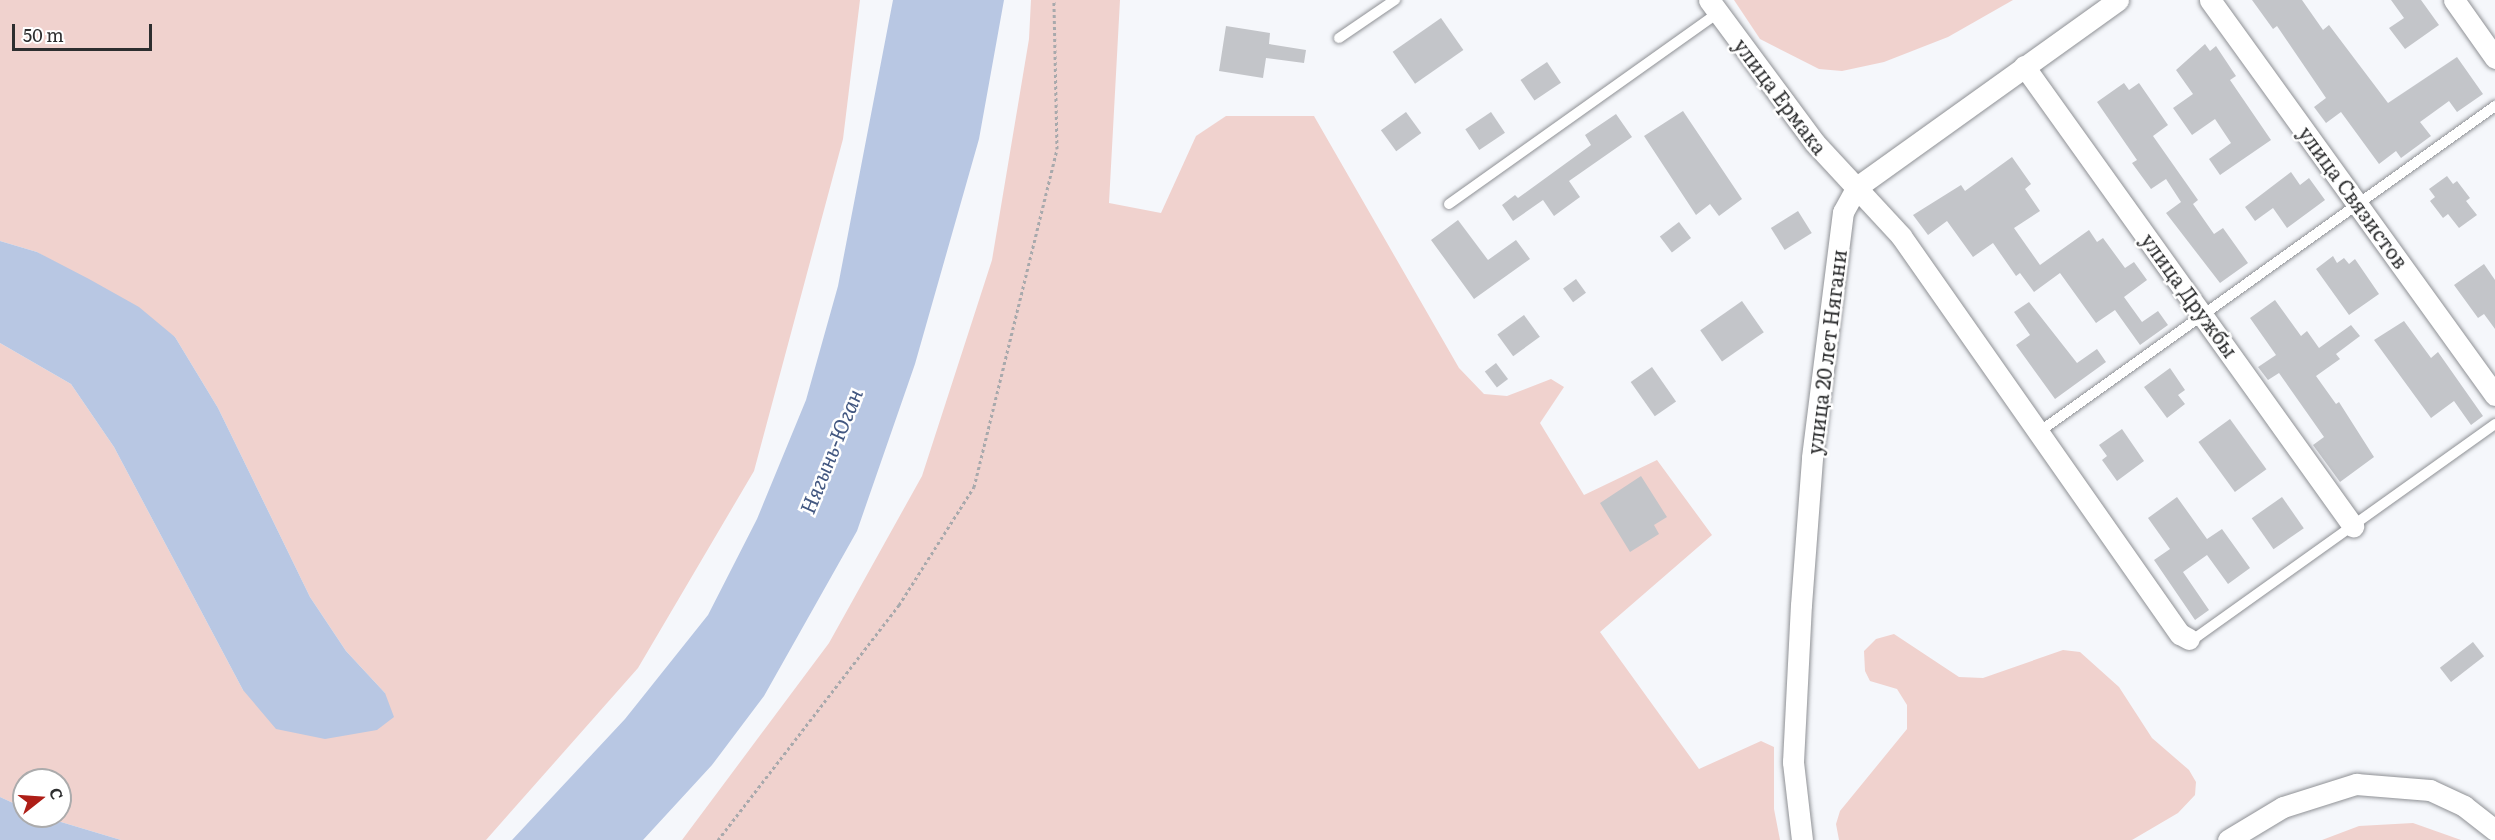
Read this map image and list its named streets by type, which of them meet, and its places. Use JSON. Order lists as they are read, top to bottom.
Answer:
{
  "streets": {
    "street": [
      "улица Ермака",
      "улица Связистов",
      "улица Дружбы",
      "улица 20 лет Нягани"
    ]
  },
  "crossings": [
    ["улица Ермака", "улица 20 лет Нягани"],
    ["улица Дружбы", "улица 20 лет Нягани"]
  ],
  "water": ["Нягынь-Юган"],
  "scale_bar": "50 m",
  "north": "right"
}
